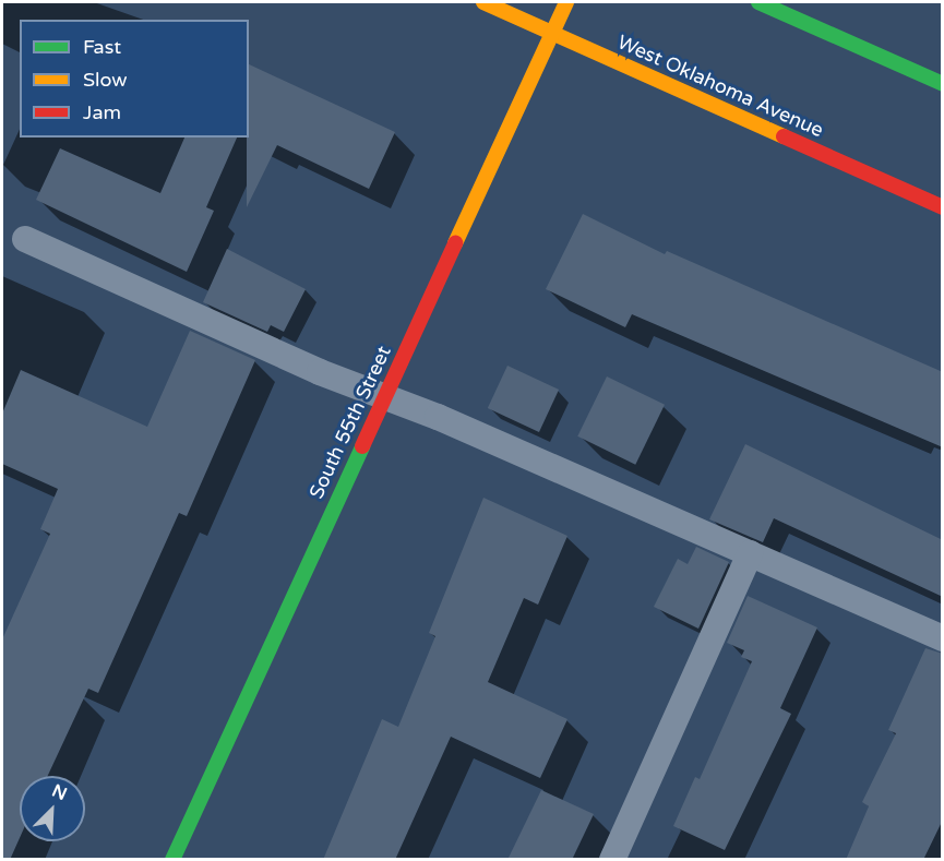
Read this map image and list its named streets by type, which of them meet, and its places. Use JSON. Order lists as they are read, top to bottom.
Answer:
{
  "streets": {
    "street": ["West Oklahoma Avenue", "South 55th Street"]
  },
  "crossings": [
    ["West Oklahoma Avenue", "South 55th Street"]
  ],
  "legend": ["Fast", "Slow", "Jam"],
  "north": "top right"
}
